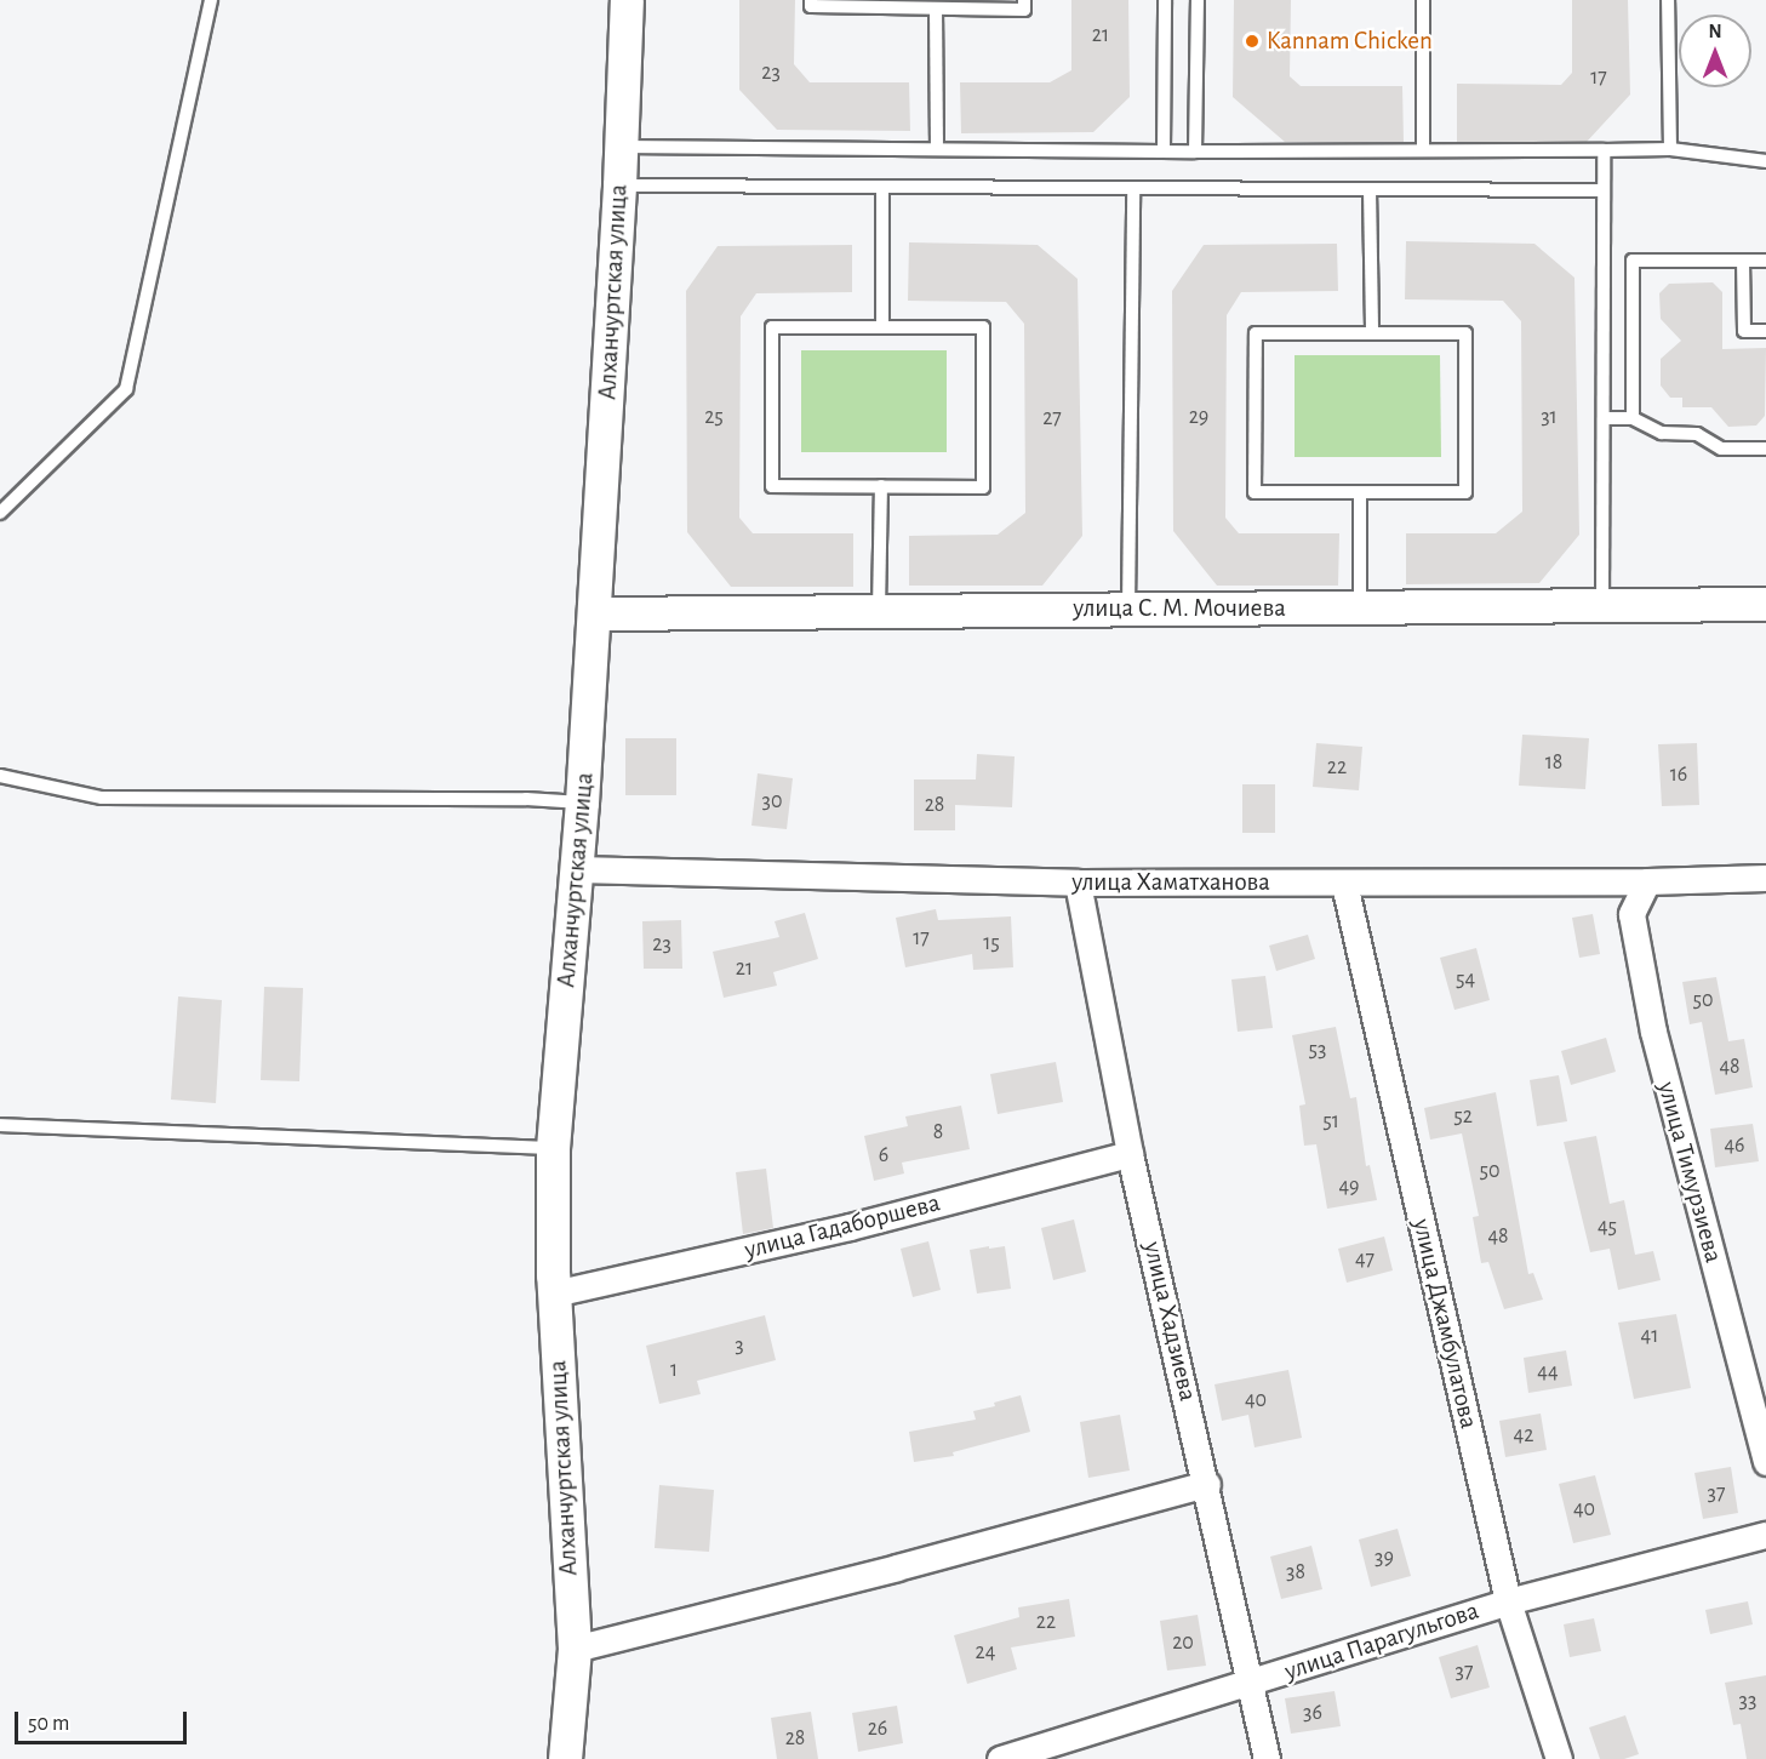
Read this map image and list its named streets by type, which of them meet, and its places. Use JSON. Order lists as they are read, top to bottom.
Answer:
{
  "streets": {
    "street": [
      "Алханчуртская улица",
      "улица С. М. Мочиева",
      "улица Хаматханова",
      "улица Тимурзиева",
      "улица Гадаборшева",
      "улица Хадзиева",
      "улица Джамбулатова",
      "улица Парагульгова"
    ]
  },
  "crossings": [
    ["Алханчуртская улица", "улица С. М. Мочиева"],
    ["Алханчуртская улица", "улица Хаматханова"],
    ["Алханчуртская улица", "улица Гадаборшева"],
    ["улица Хаматханова", "улица Тимурзиева"],
    ["улица Хаматханова", "улица Хадзиева"],
    ["улица Хаматханова", "улица Джамбулатова"],
    ["улица Гадаборшева", "улица Хадзиева"],
    ["улица Хадзиева", "улица Парагульгова"],
    ["улица Джамбулатова", "улица Парагульгова"]
  ],
  "places": ["Kannam Chicken"],
  "house_numbers": [
    "21",
    "23",
    "17",
    "25",
    "29",
    "31",
    "27",
    "18",
    "22",
    "16",
    "30",
    "28",
    "17",
    "15",
    "23",
    "21",
    "54",
    "50",
    "53",
    "48",
    "52",
    "51",
    "8",
    "46",
    "6",
    "50",
    "49",
    "45",
    "48",
    "47",
    "41",
    "3",
    "1",
    "44",
    "40",
    "42",
    "37",
    "40",
    "39",
    "38",
    "22",
    "20",
    "24",
    "37",
    "33",
    "36",
    "26",
    "28"
  ],
  "scale_bar": "50 m",
  "north": "top"
}
